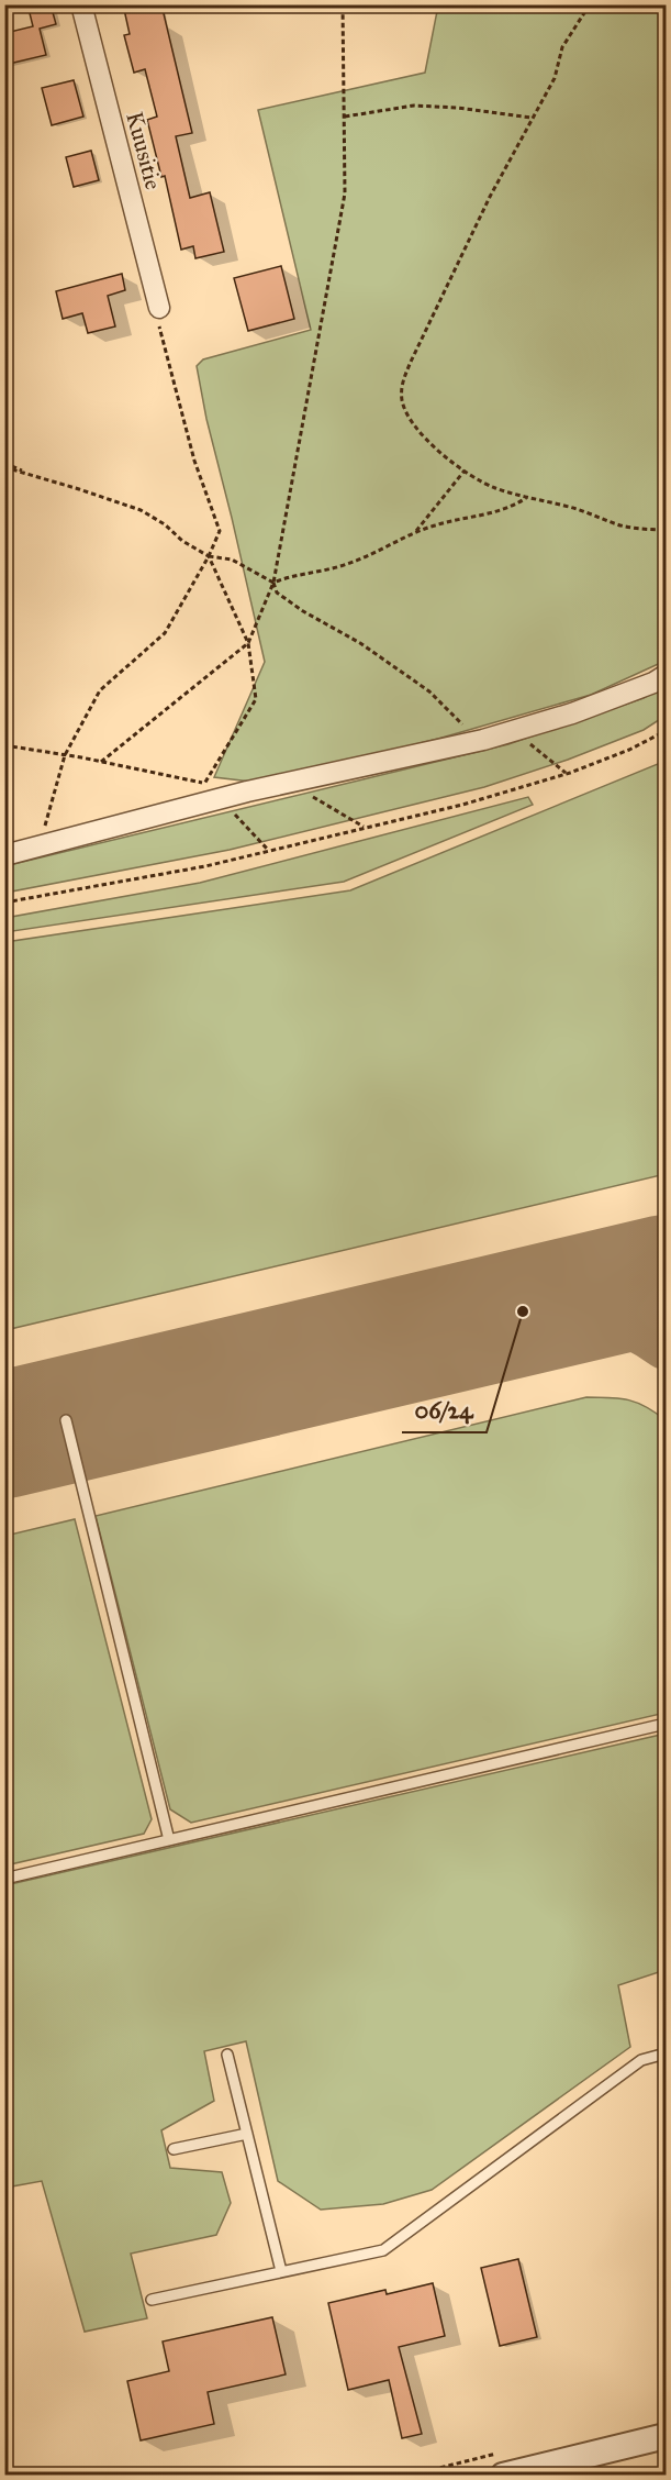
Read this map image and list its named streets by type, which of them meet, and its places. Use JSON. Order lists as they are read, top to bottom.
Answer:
{
  "streets": {
    "street": ["Kuusitie"]
  },
  "places": ["06/24"]
}
